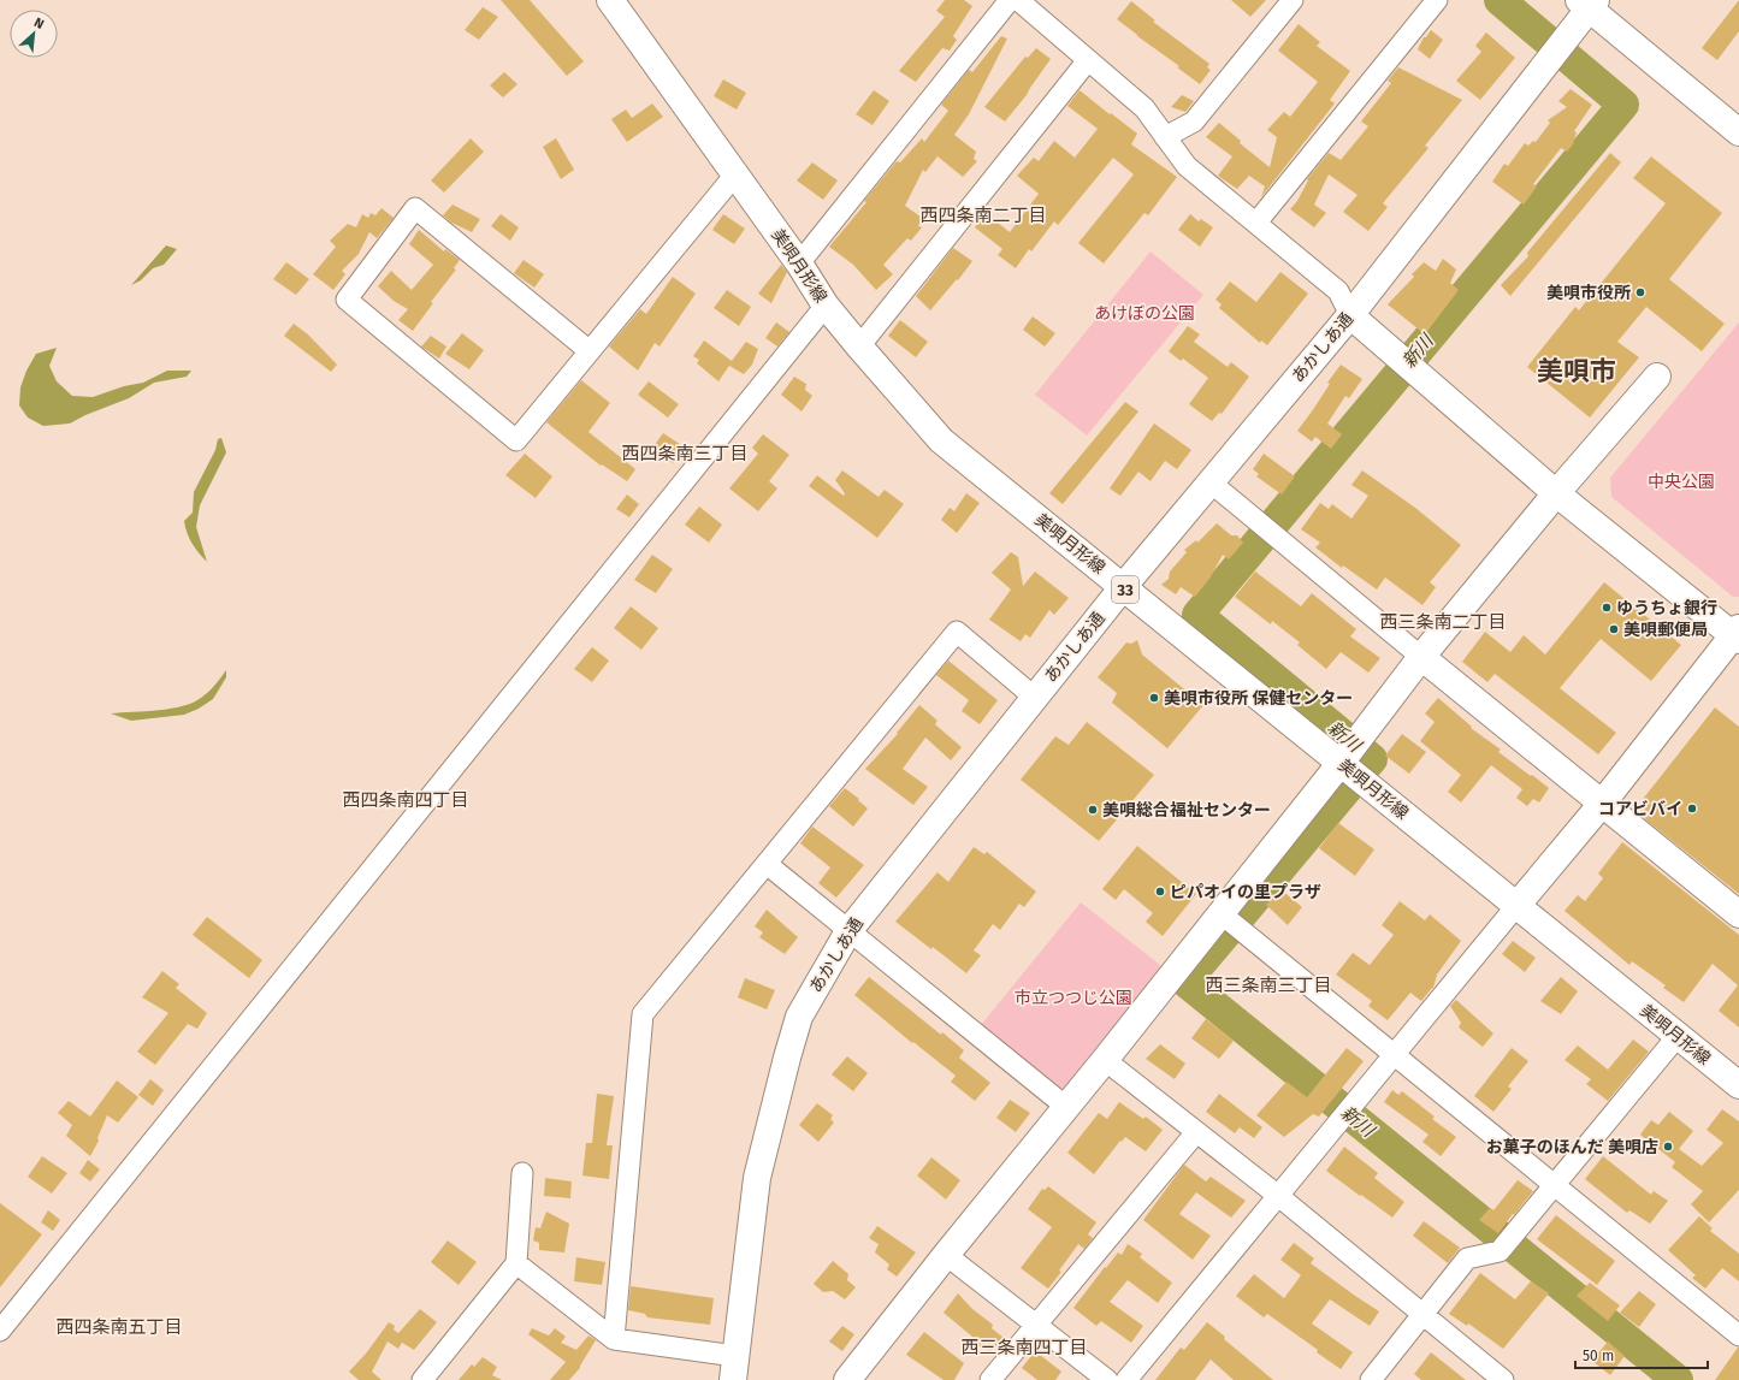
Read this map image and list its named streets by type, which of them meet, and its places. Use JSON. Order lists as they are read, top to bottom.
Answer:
{
  "streets": {
    "street": ["美唄月形線", "あかしあ通", "33"]
  },
  "crossings": [
    ["美唄月形線", "あかしあ通"]
  ],
  "districts": [
    "西四条南二丁目",
    "美唄市",
    "西四条南三丁目",
    "西三条南二丁目",
    "西四条南四丁目",
    "西三条南三丁目",
    "西四条南五丁目",
    "西三条南四丁目"
  ],
  "water": ["新川"],
  "parks": ["あけぼの公園", "中央公園", "市立つつじ公園"],
  "places": [
    "美唄市役所",
    "ゆうちょ銀行",
    "美唄郵便局",
    "美唄市役所 保健センター",
    "コアビバイ",
    "美唄総合福祉センター",
    "ピパオイの里プラザ",
    "お菓子のほんだ 美唄店"
  ],
  "scale_bar": "50 m",
  "north": "top right"
}
